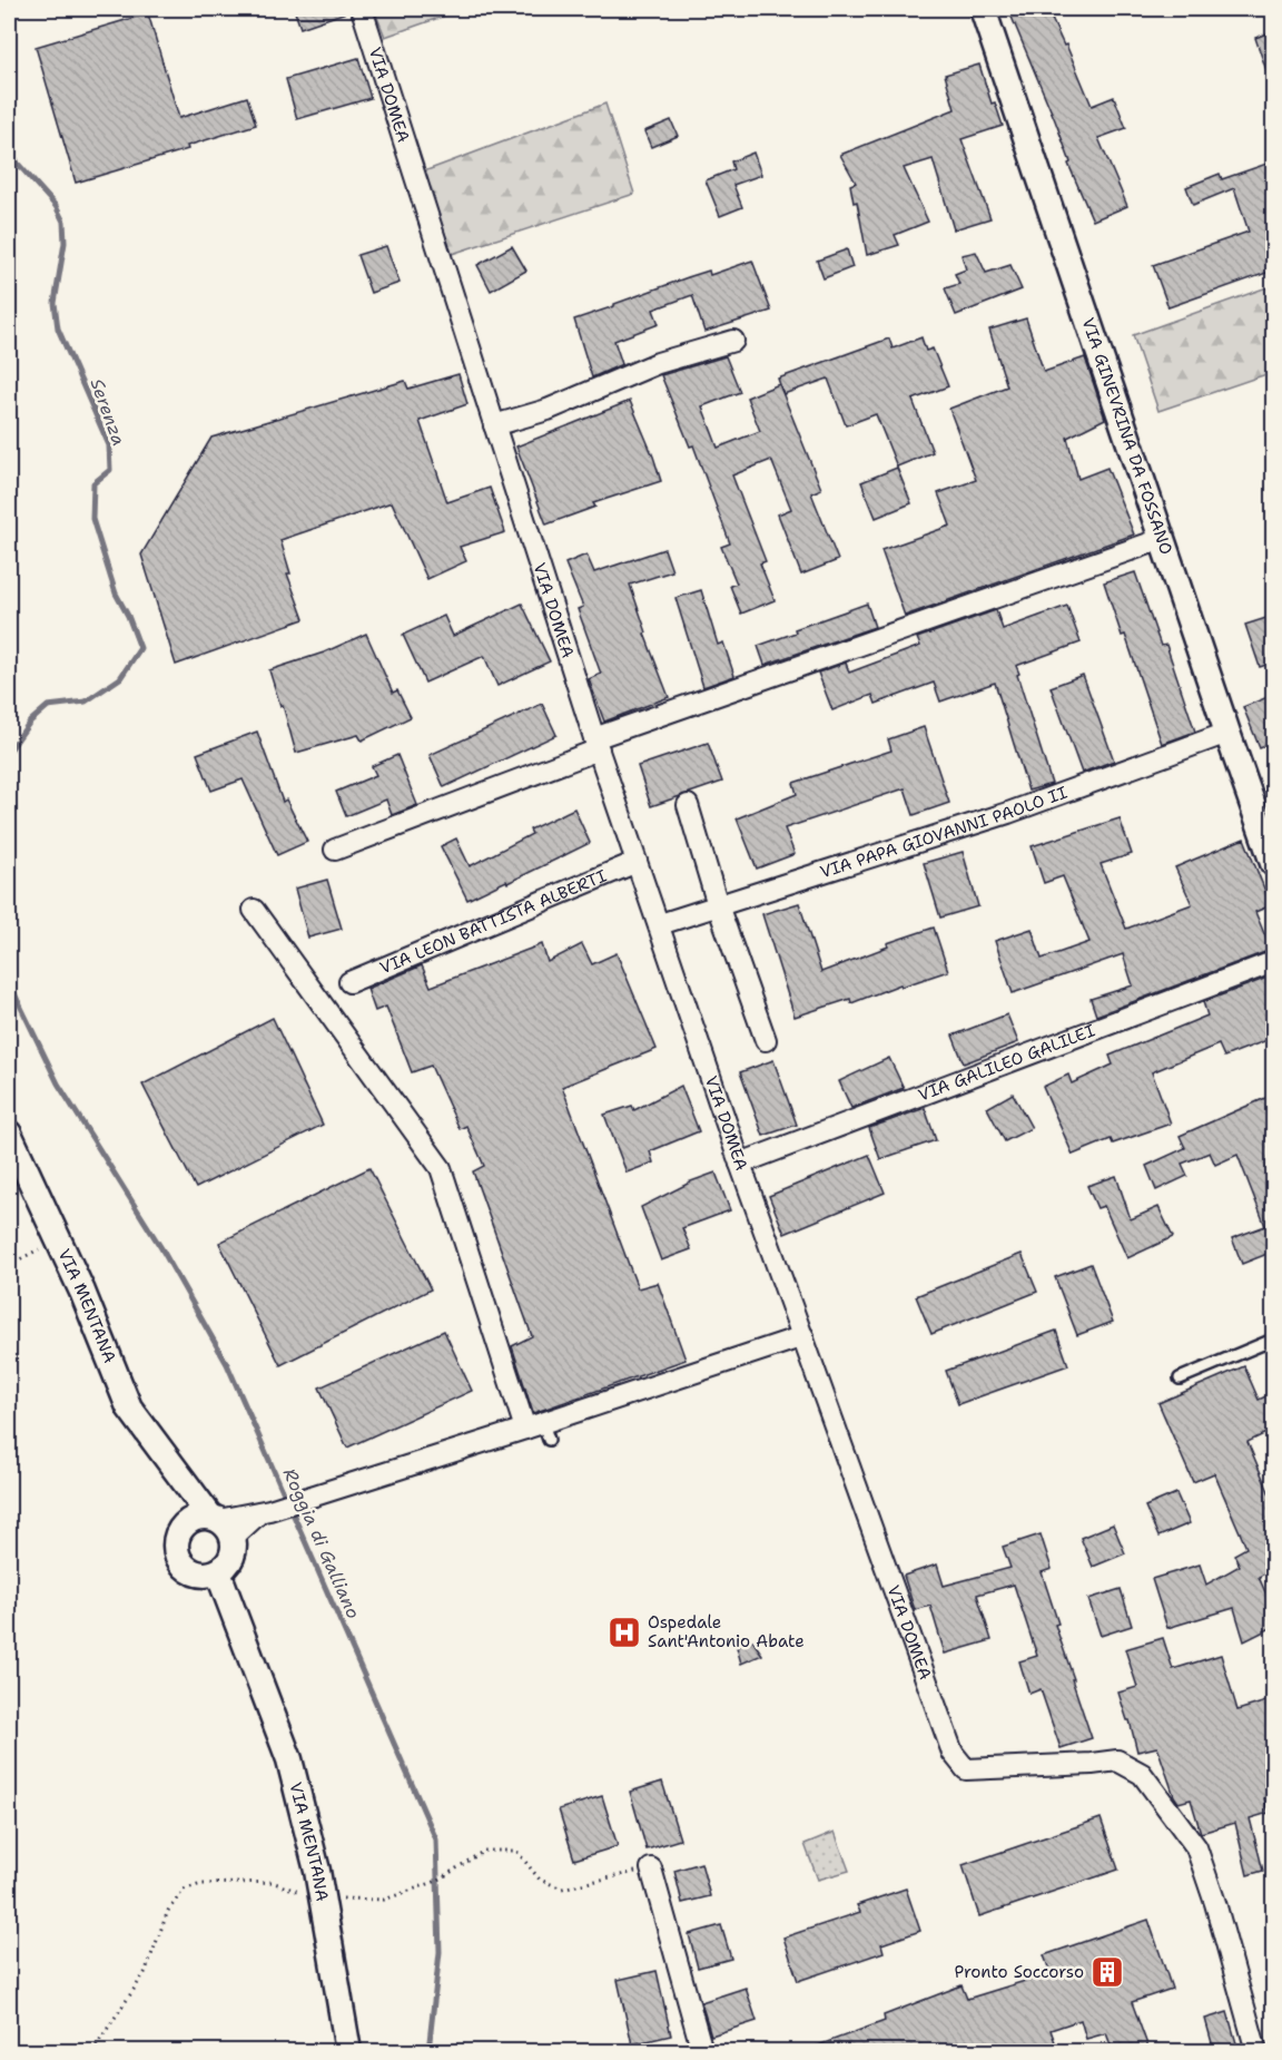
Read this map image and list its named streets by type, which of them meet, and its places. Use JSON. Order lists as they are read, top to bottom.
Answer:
{
  "streets": {
    "street": [
      "VIA DOMEA",
      "VIA GINEVRINA DA FOSSANO",
      "VIA PAPA GIOVANNI PAOLO II",
      "VIA LEON BATTISTA ALBERTI",
      "VIA GALILEO GALILEI",
      "VIA MENTANA"
    ]
  },
  "crossings": [
    ["VIA DOMEA", "VIA PAPA GIOVANNI PAOLO II"],
    ["VIA DOMEA", "VIA LEON BATTISTA ALBERTI"],
    ["VIA DOMEA", "VIA GALILEO GALILEI"],
    ["VIA GINEVRINA DA FOSSANO", "VIA PAPA GIOVANNI PAOLO II"]
  ],
  "water": ["Serenza", "Roggia di Galliano"],
  "places": {
    "hospital": ["Ospedale Sant'Antonio Abate"],
    "building": ["Pronto Soccorso"]
  }
}
